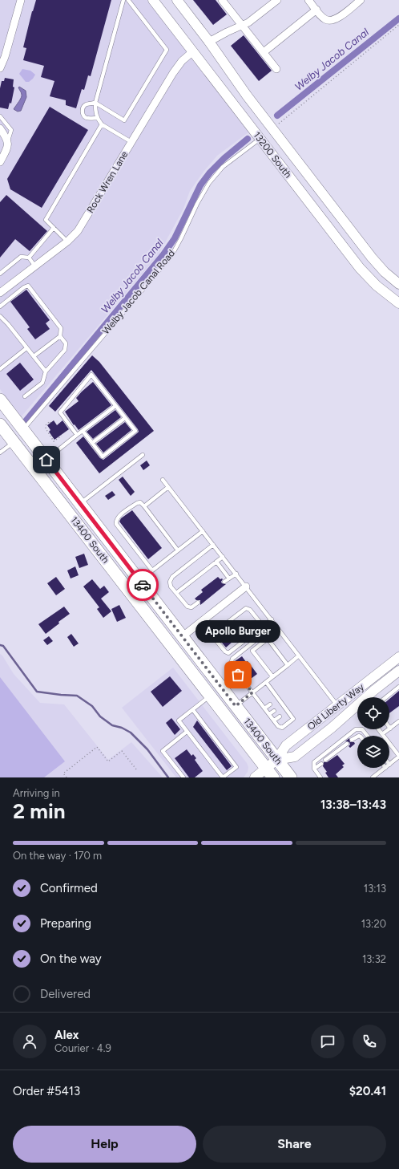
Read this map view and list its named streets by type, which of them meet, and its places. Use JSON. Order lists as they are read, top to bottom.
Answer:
{
  "streets": {
    "main road": ["13400 South"],
    "street": ["13200 South", "Rock Wren Lane", "Old Liberty Way"],
    "lane": ["Welby Jacob Canal Road"]
  },
  "crossings": [
    ["13200 South", "Rock Wren Lane"],
    ["13200 South", "Welby Jacob Canal Road"],
    ["Welby Jacob Canal Road", "13400 South"],
    ["13400 South", "Old Liberty Way"]
  ],
  "water": ["Welby Jacob Canal"],
  "places": ["Apollo Burger"],
  "page": {
    "bubble": "Apollo Burger",
    "heading": ["2 min", "Arriving in", "13:38–13:43"],
    "panel": [
      "Alex",
      "Courier · 4.9",
      "Order #5413",
      "$20.41"
    ],
    "bar": "On the way · 170 m",
    "list": [
      ["Confirmed", "13:13"],
      ["Preparing", "13:20"],
      ["On the way", "13:32"],
      "Delivered"
    ],
    "buttons": ["Help", "Share"]
  }
}
